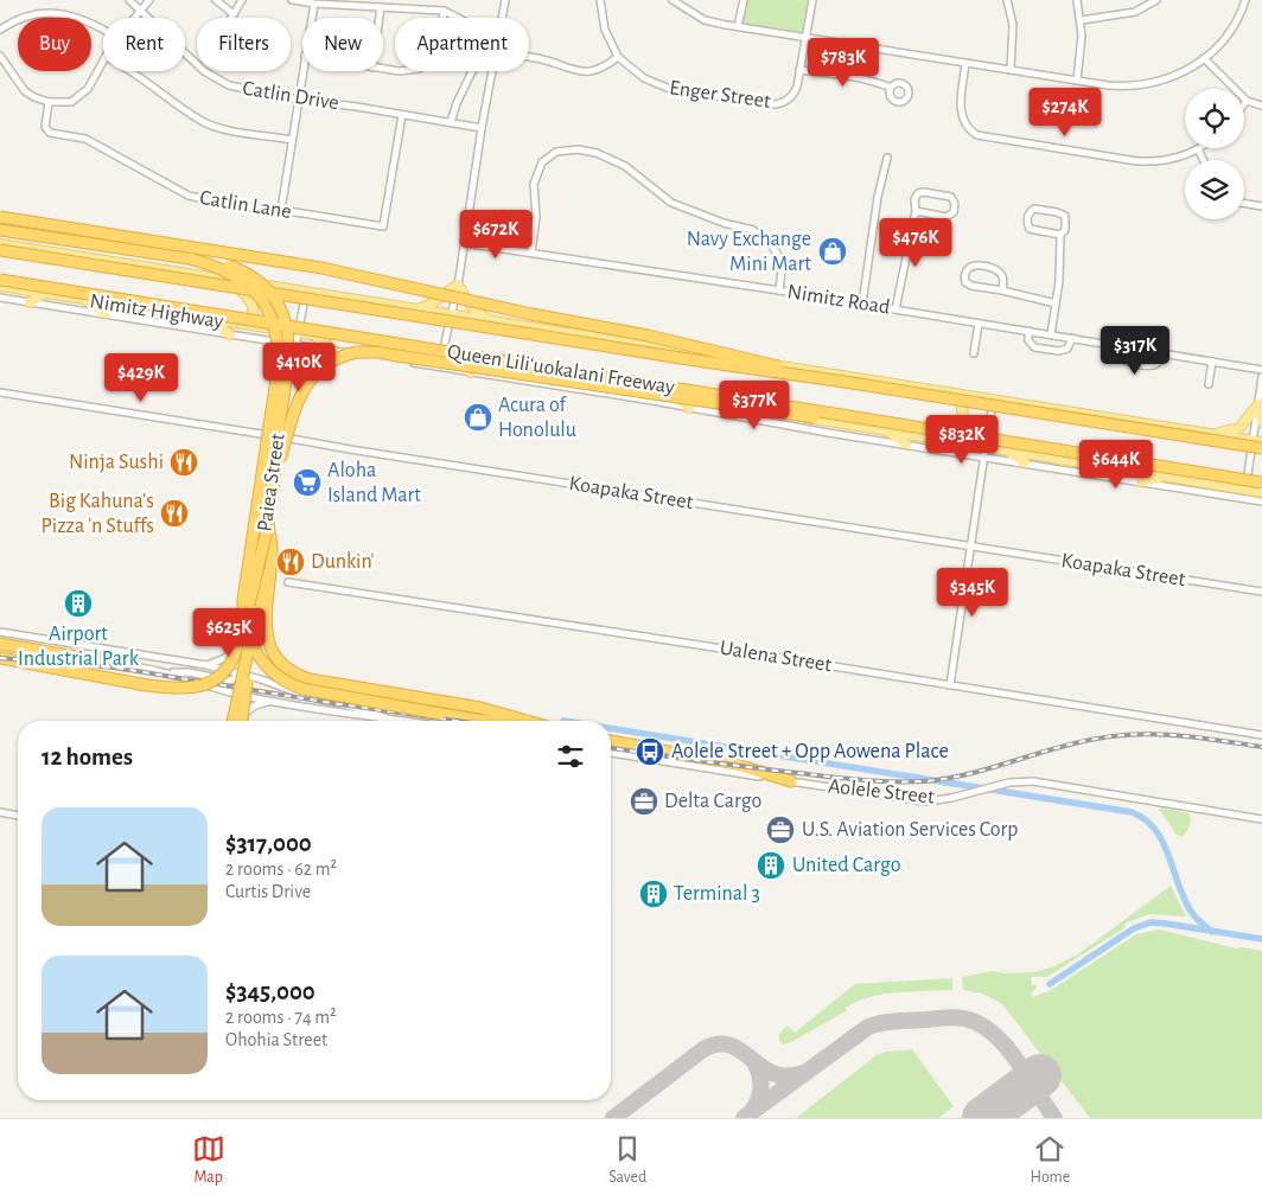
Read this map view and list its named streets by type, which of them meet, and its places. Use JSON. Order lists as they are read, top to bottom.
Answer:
{
  "streets": {
    "highway": ["Queen Liliʻuokalani Freeway"],
    "main road": ["Nimitz Highway"],
    "street": [
      "Enger Street",
      "Catlin Drive",
      "Catlin Lane",
      "Nimitz Road",
      "Paiea Street",
      "Koapaka Street",
      "Ualena Street",
      "Aolele Street"
    ]
  },
  "crossings": [
    ["Catlin Drive", "Catlin Lane"],
    ["Nimitz Highway", "Paiea Street"],
    ["Paiea Street", "Koapaka Street"]
  ],
  "places": {
    "shop": ["Navy Exchange Mini Mart", "Acura of Honolulu"],
    "restaurant": ["Ninja Sushi", "Big Kahuna's Pizza 'n Stuffs", "Dunkin'"],
    "supermarket": ["Aloha Island Mart"],
    "building": ["Airport Industrial Park", "United Cargo", "Terminal 3"],
    "bus stop": ["Aolele Street + Opp Aowena Place"],
    "office": ["Delta Cargo", "U.S. Aviation Services Corp"]
  },
  "page": {
    "chip": [
      "Buy",
      "Rent",
      "Filters",
      "New",
      "Apartment"
    ],
    "price": [
      "$783K",
      "$274K",
      "$672K",
      "$476K",
      "$317K",
      "$410K",
      "$429K",
      "$377K",
      "$832K",
      "$644K",
      "$345K",
      "$625K"
    ],
    "heading": "12 homes",
    "list": [
      {
        "name": "$317,000",
        "note": "2 rooms · 62 m² · Curtis Drive"
      },
      {
        "name": "$345,000",
        "note": "2 rooms · 74 m² · Ohohia Street"
      }
    ],
    "tabs": ["Map", "Saved", "Home"]
  }
}
